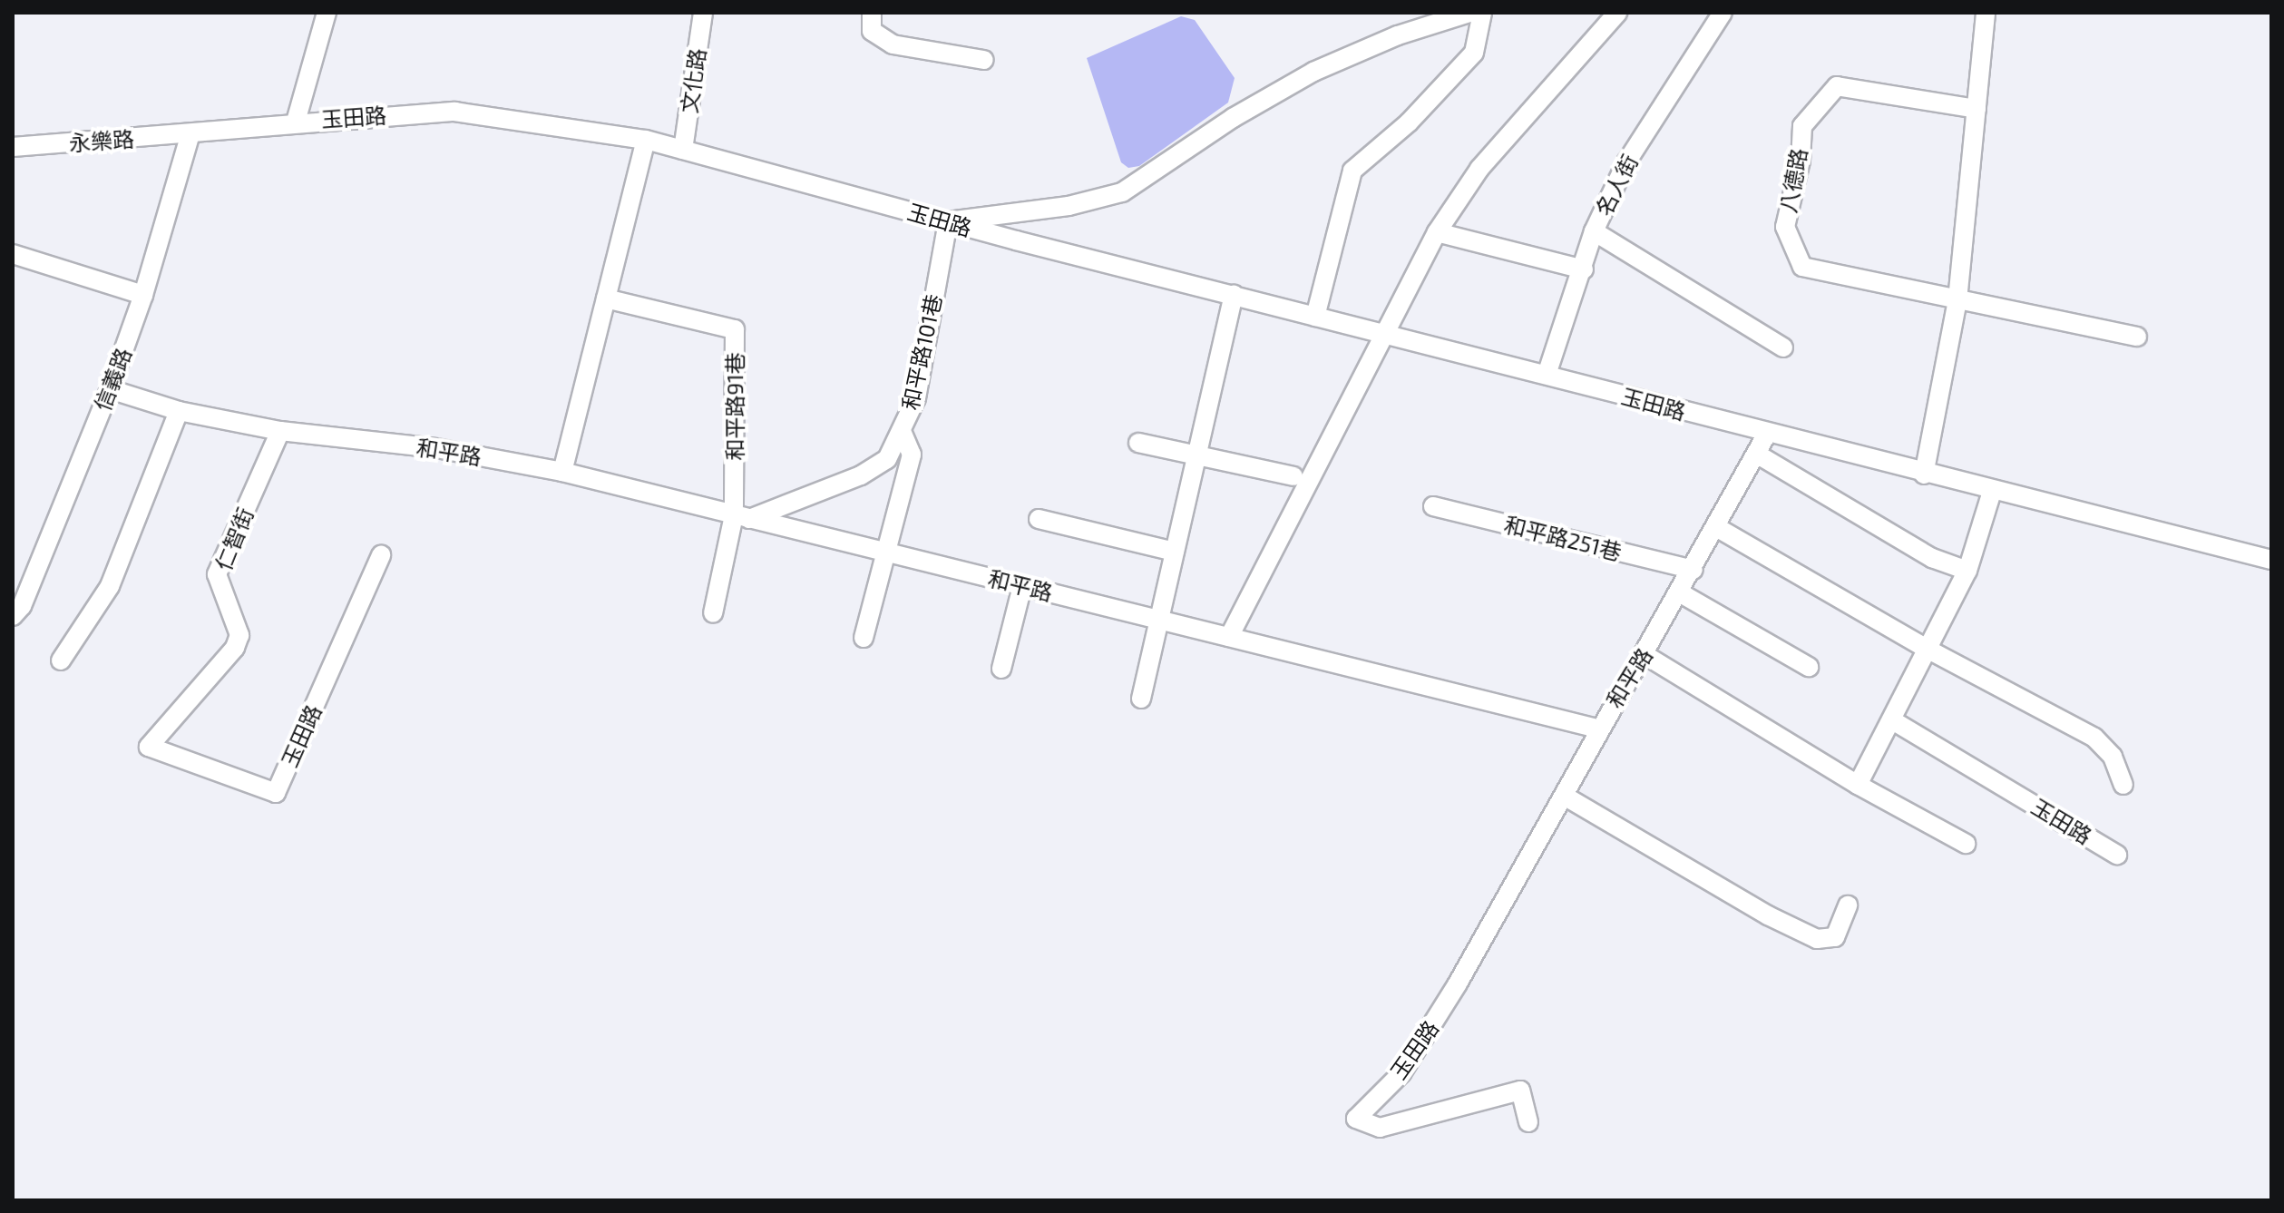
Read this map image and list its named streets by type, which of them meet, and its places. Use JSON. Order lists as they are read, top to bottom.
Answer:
{
  "streets": {
    "street": [
      "文化路",
      "玉田路",
      "永樂路",
      "八德路",
      "名人街",
      "和平路101巷",
      "信義路",
      "和平路91巷",
      "和平路",
      "和平路251巷",
      "仁智街"
    ]
  },
  "crossings": [
    ["文化路", "玉田路"],
    ["玉田路", "永樂路"],
    ["玉田路", "名人街"],
    ["玉田路", "和平路101巷"],
    ["玉田路", "信義路"],
    ["玉田路", "和平路"],
    ["玉田路", "仁智街"],
    ["永樂路", "信義路"],
    ["和平路101巷", "和平路91巷"],
    ["和平路101巷", "和平路"],
    ["信義路", "和平路"],
    ["和平路91巷", "和平路"],
    ["和平路", "和平路251巷"],
    ["和平路", "仁智街"]
  ]
}
